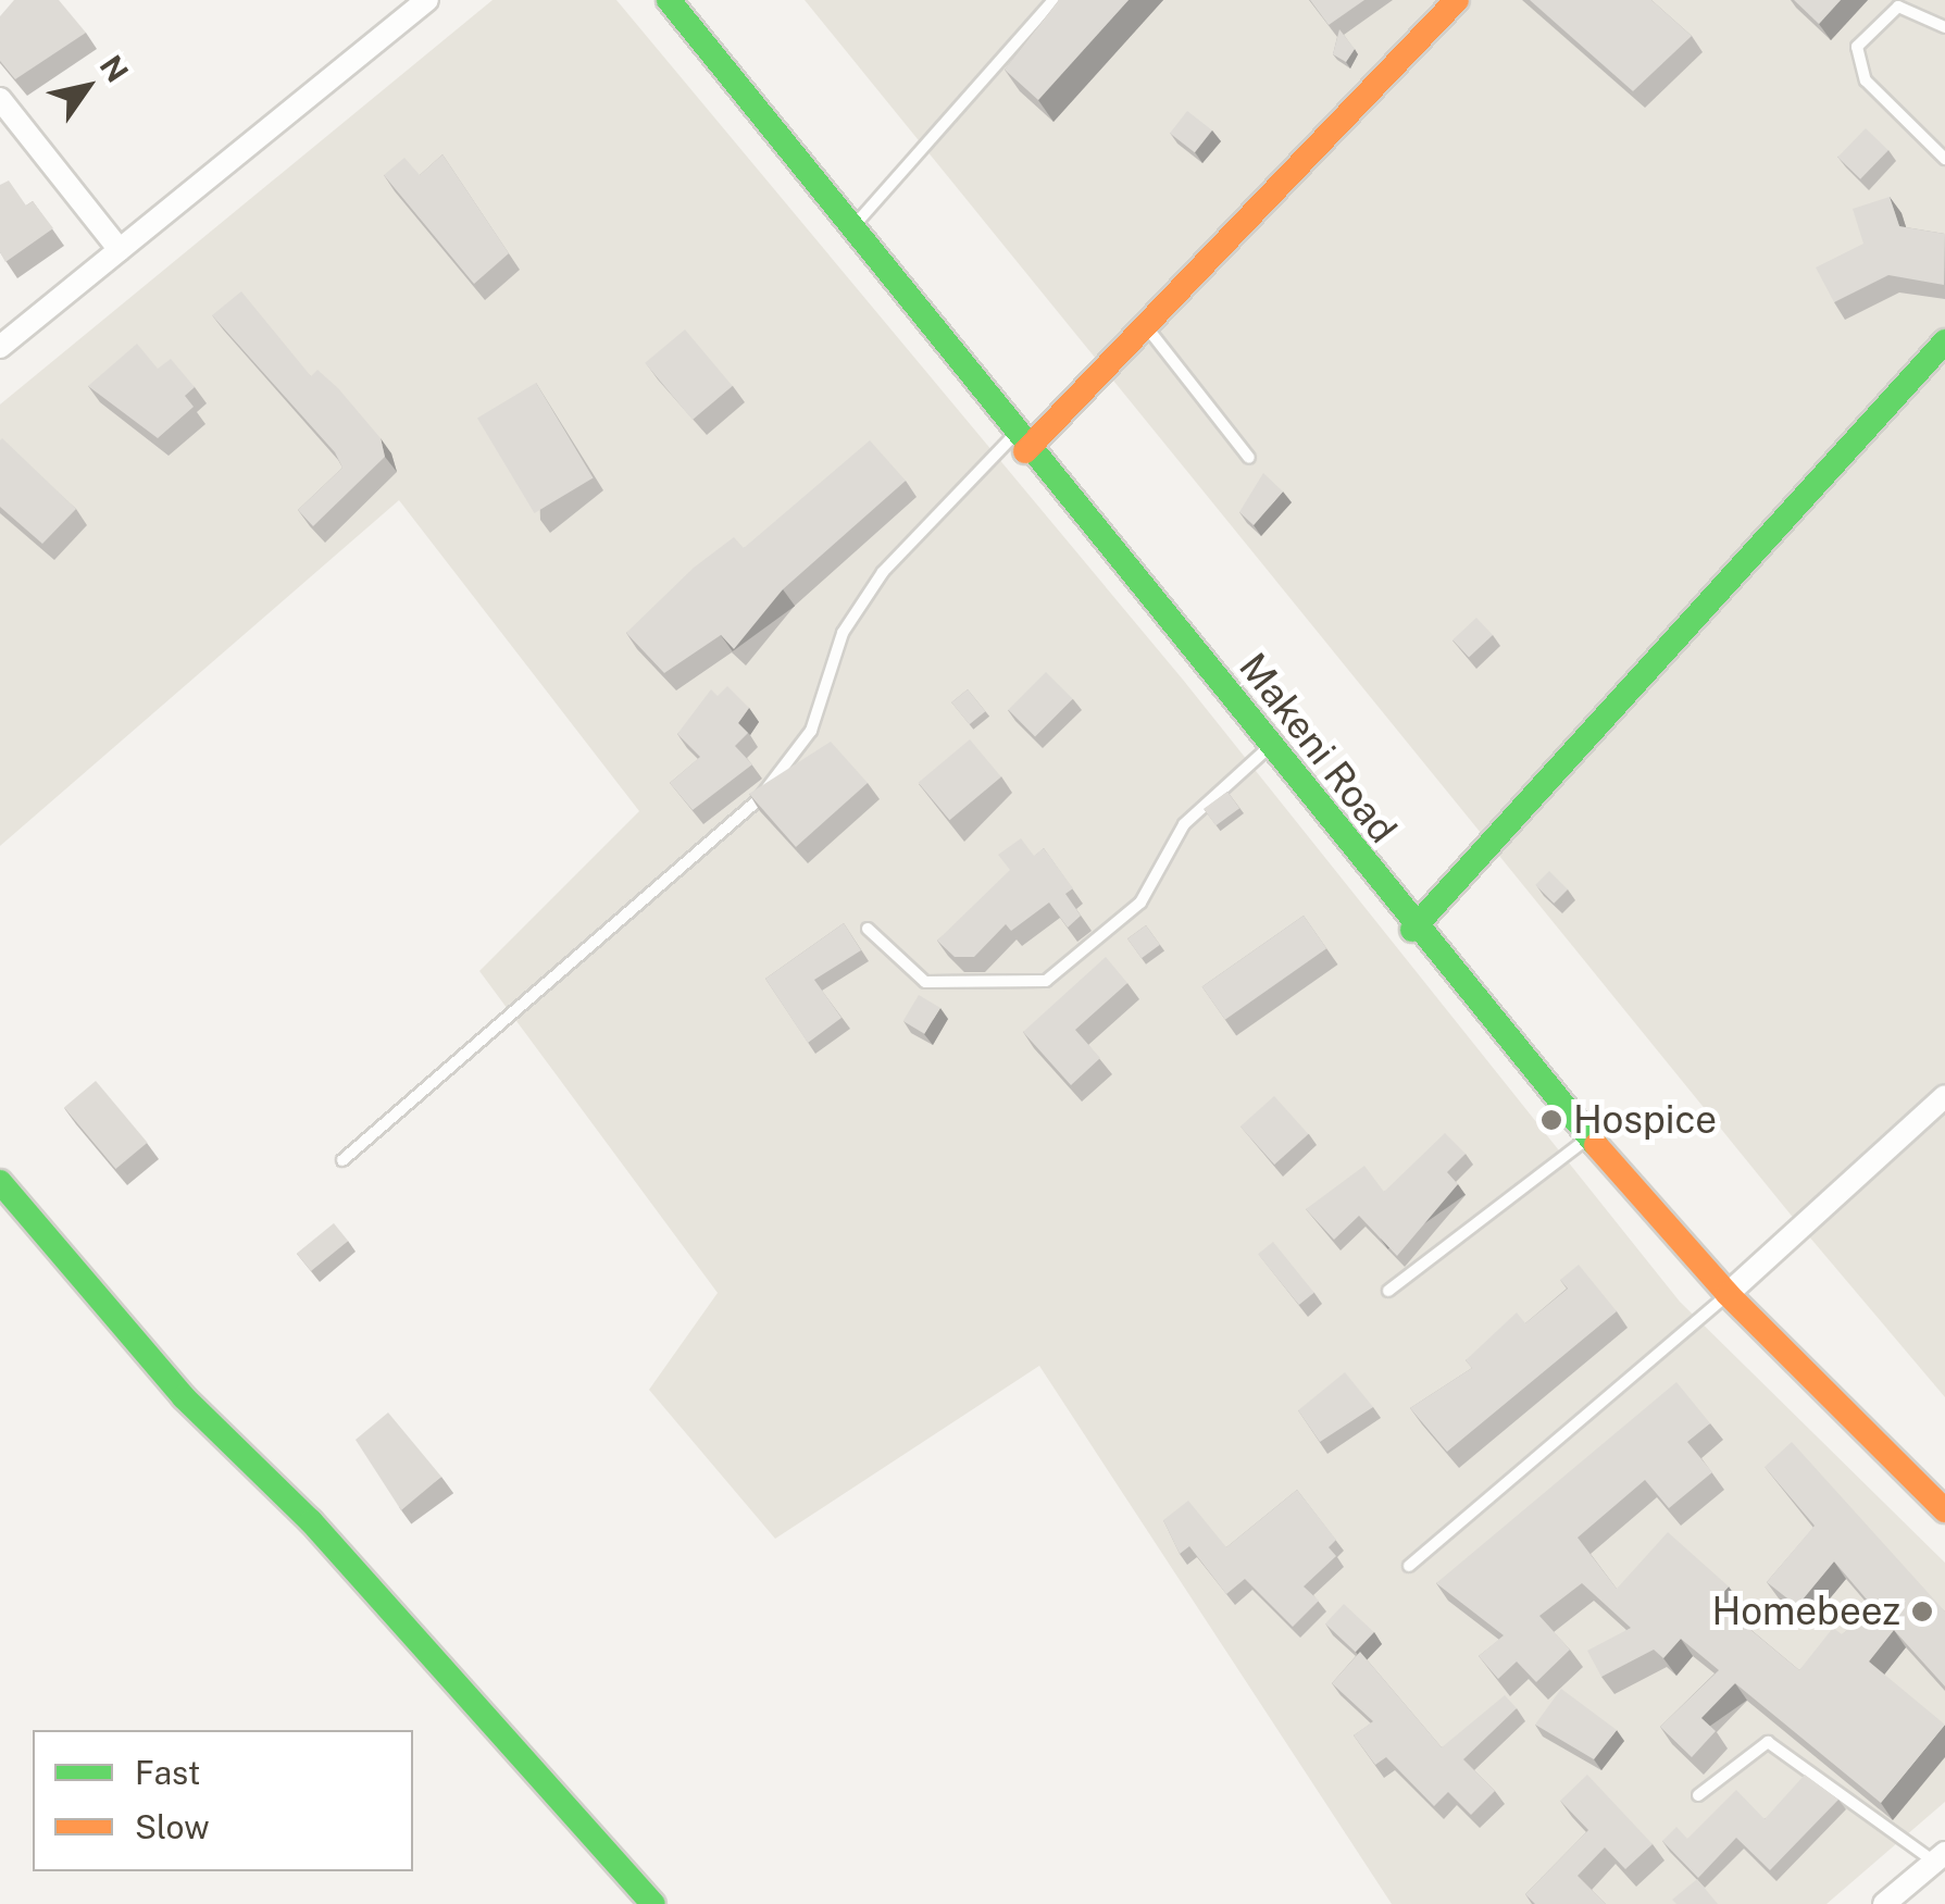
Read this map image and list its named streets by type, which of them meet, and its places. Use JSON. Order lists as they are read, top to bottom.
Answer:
{
  "streets": {
    "street": ["Makeni Road"]
  },
  "places": ["Hospice", "Homebeez"],
  "legend": ["Fast", "Slow"],
  "north": "top right"
}
